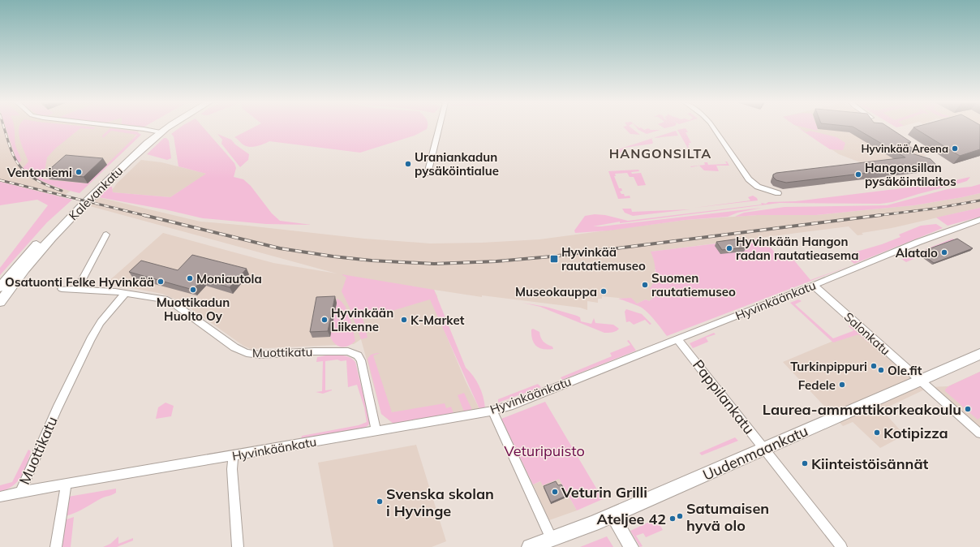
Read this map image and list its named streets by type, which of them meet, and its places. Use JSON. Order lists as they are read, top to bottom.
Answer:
{
  "streets": {
    "main road": ["Kalevankatu", "Uudenmaankatu"],
    "street": [
      "Hyvinkäänkatu",
      "Salonkatu",
      "Muottikatu",
      "Pappilankatu"
    ]
  },
  "crossings": [
    ["Hyvinkäänkatu", "Salonkatu"],
    ["Hyvinkäänkatu", "Muottikatu"],
    ["Hyvinkäänkatu", "Pappilankatu"],
    ["Salonkatu", "Uudenmaankatu"],
    ["Pappilankatu", "Uudenmaankatu"]
  ],
  "districts": ["HANGONSILTA"],
  "parks": ["Veturipuisto"],
  "places": {
    "other": [
      "Hyvinkää Areena",
      "Uraniankadun pysäköintialue",
      "Ventoniemi",
      "Hangonsillan pysäköintilaitos",
      "Hyvinkään Hangon radan rautatieasema",
      "Alatalo",
      "Moniautola",
      "Osatuonti Felke Hyvinkää",
      "Suomen rautatiemuseo",
      "Muottikadun Huolto Oy",
      "Museokauppa",
      "Hyvinkään Liikenne",
      "K-Market",
      "Turkinpippuri",
      "Ole.fit",
      "Fedele",
      "Laurea-ammattikorkeakoulu",
      "Kotipizza",
      "Kiinteistöisännät",
      "Veturin Grilli",
      "Svenska skolan i Hyvinge",
      "Satumaisen hyvä olo",
      "Ateljee 42"
    ],
    "transit": ["Hyvinkää rautatiemuseo"]
  }
}
